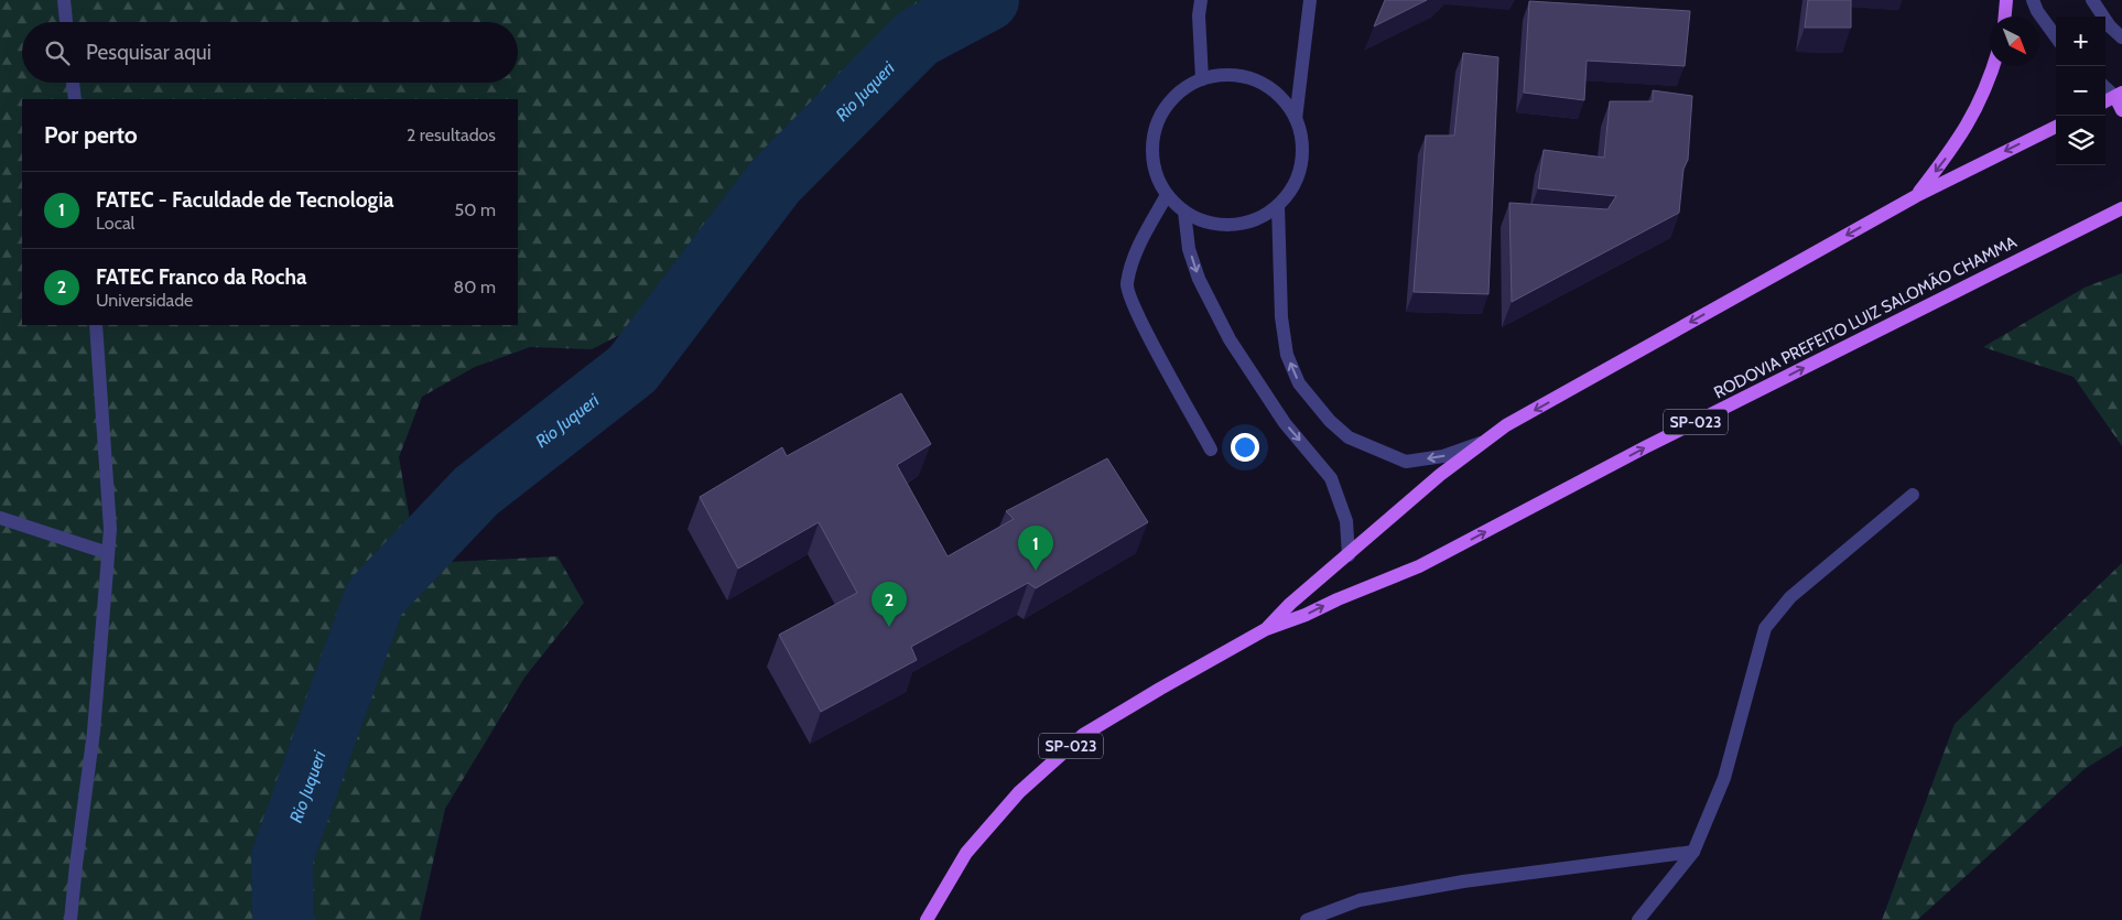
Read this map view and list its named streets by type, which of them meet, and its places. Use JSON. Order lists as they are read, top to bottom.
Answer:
{
  "streets": {
    "main road": ["RODOVIA PREFEITO LUIZ SALOMÃO CHAMMA", "SP-023"]
  },
  "water": ["Rio Juqueri"],
  "north": "bottom right",
  "page": {
    "map_buttons": ["+", "−"],
    "search": "Pesquisar aqui",
    "heading": ["Por perto", "2 resultados"],
    "list": [
      {
        "mark": "1",
        "name": "FATEC - Faculdade de Tecnologia",
        "note": "Local",
        "value": "50 m"
      },
      {
        "mark": "2",
        "name": "FATEC Franco da Rocha",
        "note": "Universidade",
        "value": "80 m"
      }
    ],
    "pins": ["1", "2"]
  }
}
